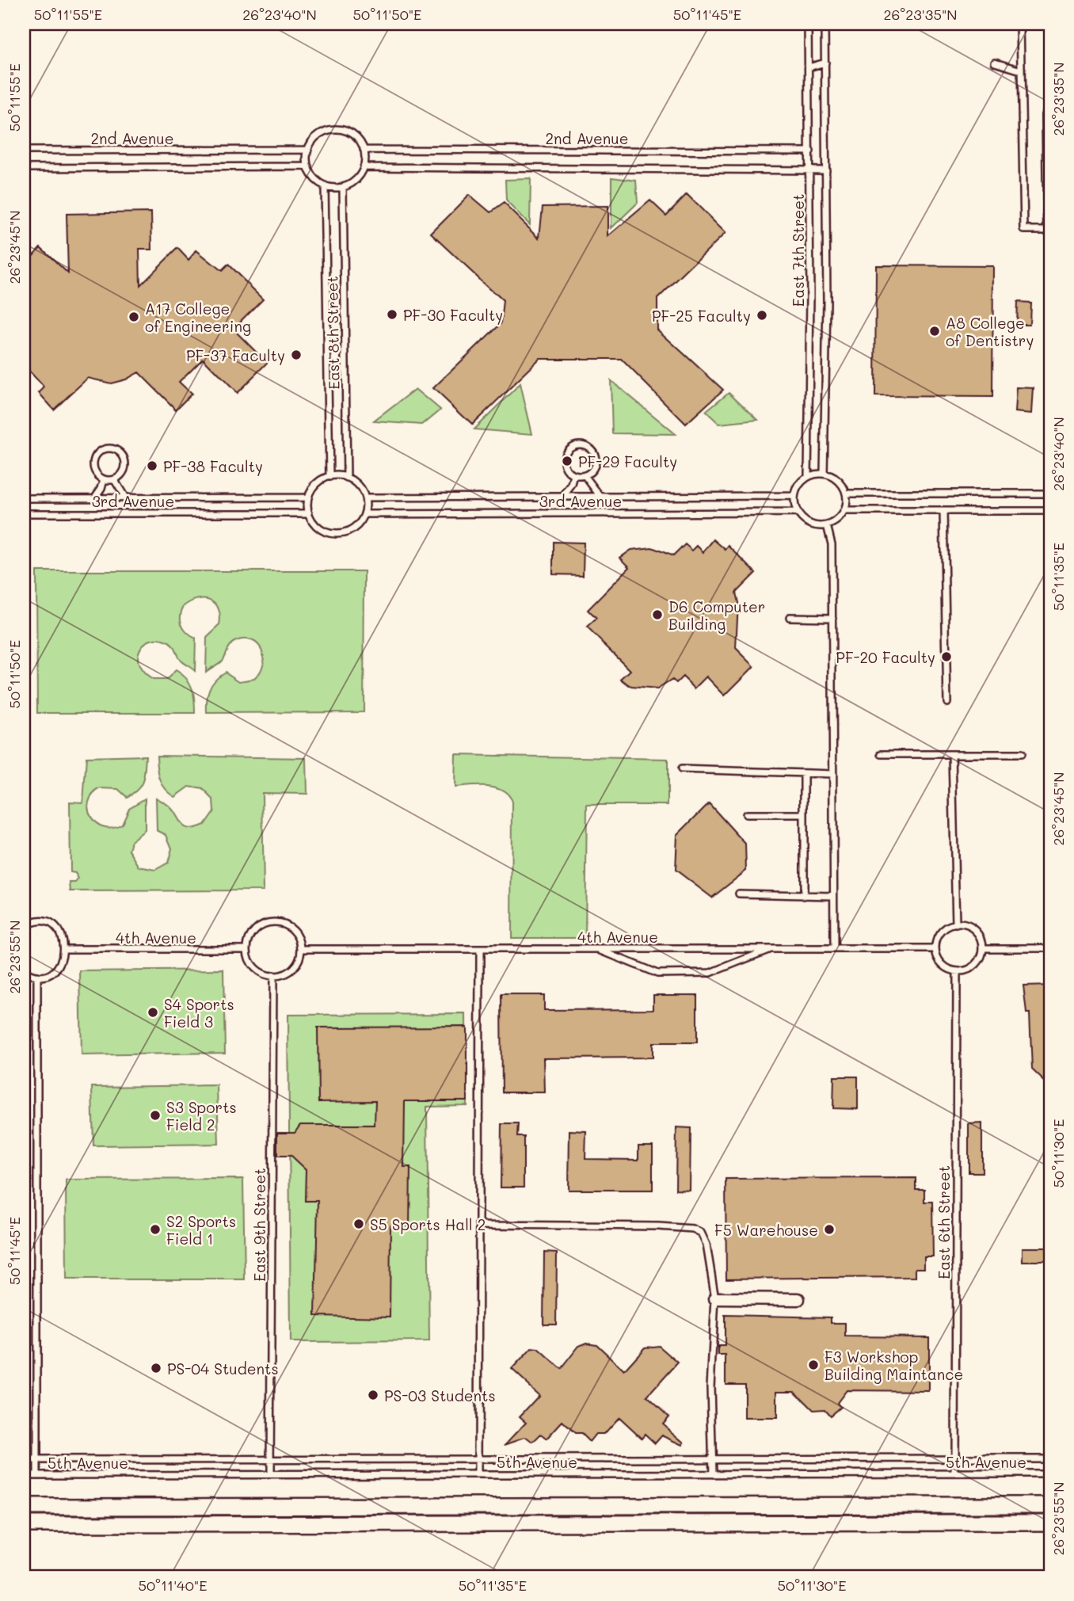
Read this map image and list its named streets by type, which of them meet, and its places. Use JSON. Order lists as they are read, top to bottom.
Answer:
{
  "streets": {
    "lane": [
      "2nd Avenue",
      "East 7th Street",
      "East 8th Street",
      "3rd Avenue",
      "4th Avenue",
      "East 6th Street",
      "East 9th Street",
      "5th Avenue"
    ]
  },
  "crossings": [
    ["2nd Avenue", "East 7th Street"],
    ["2nd Avenue", "East 8th Street"],
    ["East 7th Street", "3rd Avenue"],
    ["East 8th Street", "3rd Avenue"],
    ["4th Avenue", "East 6th Street"],
    ["4th Avenue", "East 9th Street"],
    ["East 6th Street", "5th Avenue"],
    ["East 9th Street", "5th Avenue"]
  ],
  "places": [
    "PF-30 Faculty",
    "PF-25 Faculty",
    "A17 College of Engineering",
    "A8 College of Dentistry",
    "PF-37 Faculty",
    "PF-29 Faculty",
    "PF-38 Faculty",
    "D6 Computer Building",
    "PF-20 Faculty",
    "S4 Sports Field 3",
    "S3 Sports Field 2",
    "S5 Sports Hall 2",
    "S2 Sports Field 1",
    "F5 Warehouse",
    "F3 Workshop Building Maintance",
    "PS-04 Students",
    "PS-03 Students"
  ],
  "coordinates": [
    "50°11'55\"E",
    "26°23'40\"N",
    "50°11'50\"E",
    "50°11'45\"E",
    "26°23'35\"N",
    "26°23'45\"N",
    "50°11'35\"E",
    "26°23'55\"N",
    "50°11'30\"E",
    "50°11'40\"E"
  ]
}
